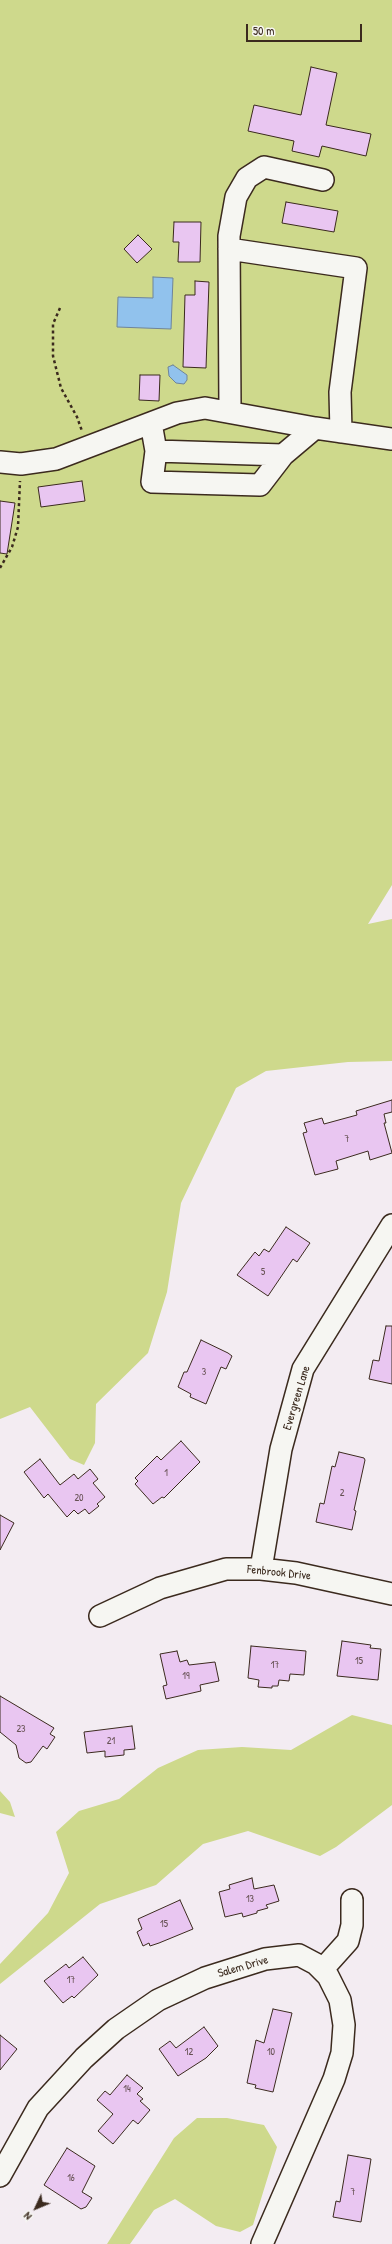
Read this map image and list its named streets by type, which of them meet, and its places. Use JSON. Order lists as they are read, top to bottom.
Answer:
{
  "streets": {
    "street": ["Evergreen Lane", "Fenbrook Drive", "Salem Drive"]
  },
  "crossings": [
    ["Evergreen Lane", "Fenbrook Drive"]
  ],
  "house_numbers": [
    "7",
    "5",
    "3",
    "1",
    "2",
    "20",
    "15",
    "17",
    "19",
    "23",
    "21",
    "13",
    "15",
    "17",
    "12",
    "10",
    "14",
    "16",
    "7"
  ],
  "scale_bar": "50 m",
  "north": "bottom left"
}
